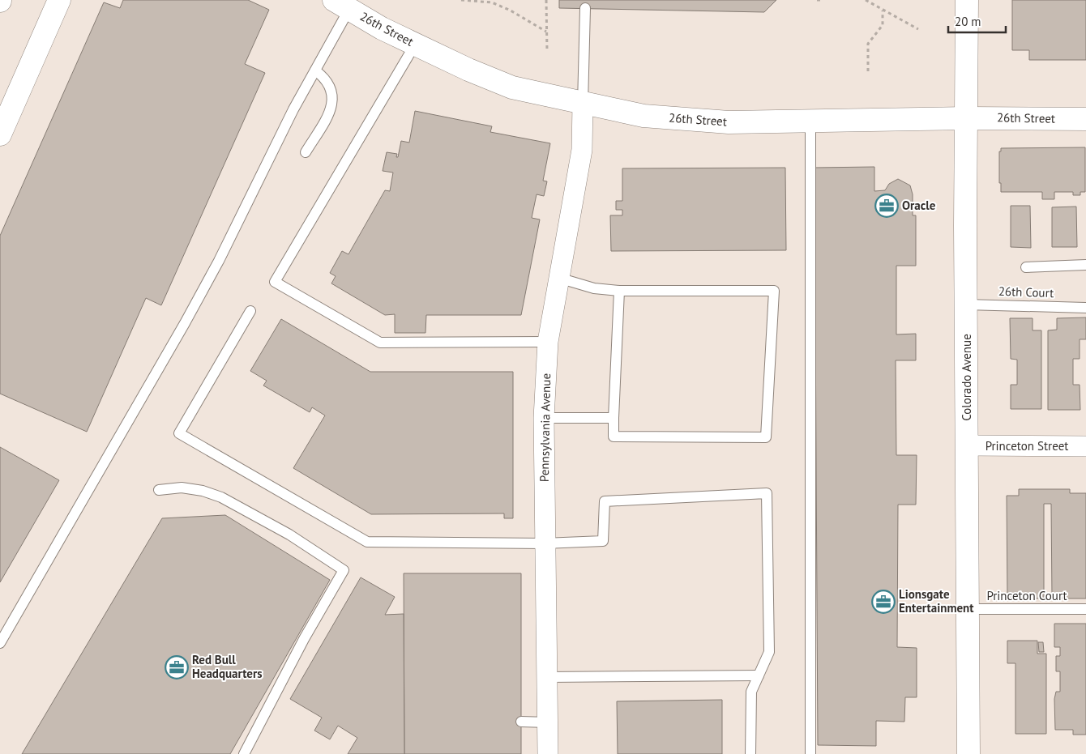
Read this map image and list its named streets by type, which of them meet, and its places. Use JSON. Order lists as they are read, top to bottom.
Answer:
{
  "streets": {
    "main road": ["26th Street", "Colorado Avenue"],
    "street": ["Pennsylvania Avenue", "Princeton Street"],
    "lane": ["26th Court", "Princeton Court"]
  },
  "crossings": [
    ["26th Street", "Colorado Avenue"],
    ["26th Street", "Pennsylvania Avenue"],
    ["26th Court", "Colorado Avenue"],
    ["Colorado Avenue", "Princeton Street"],
    ["Colorado Avenue", "Princeton Court"]
  ],
  "places": {
    "office": ["Oracle", "Lionsgate Entertainment", "Red Bull Headquarters"]
  },
  "scale_bar": "20 m"
}
